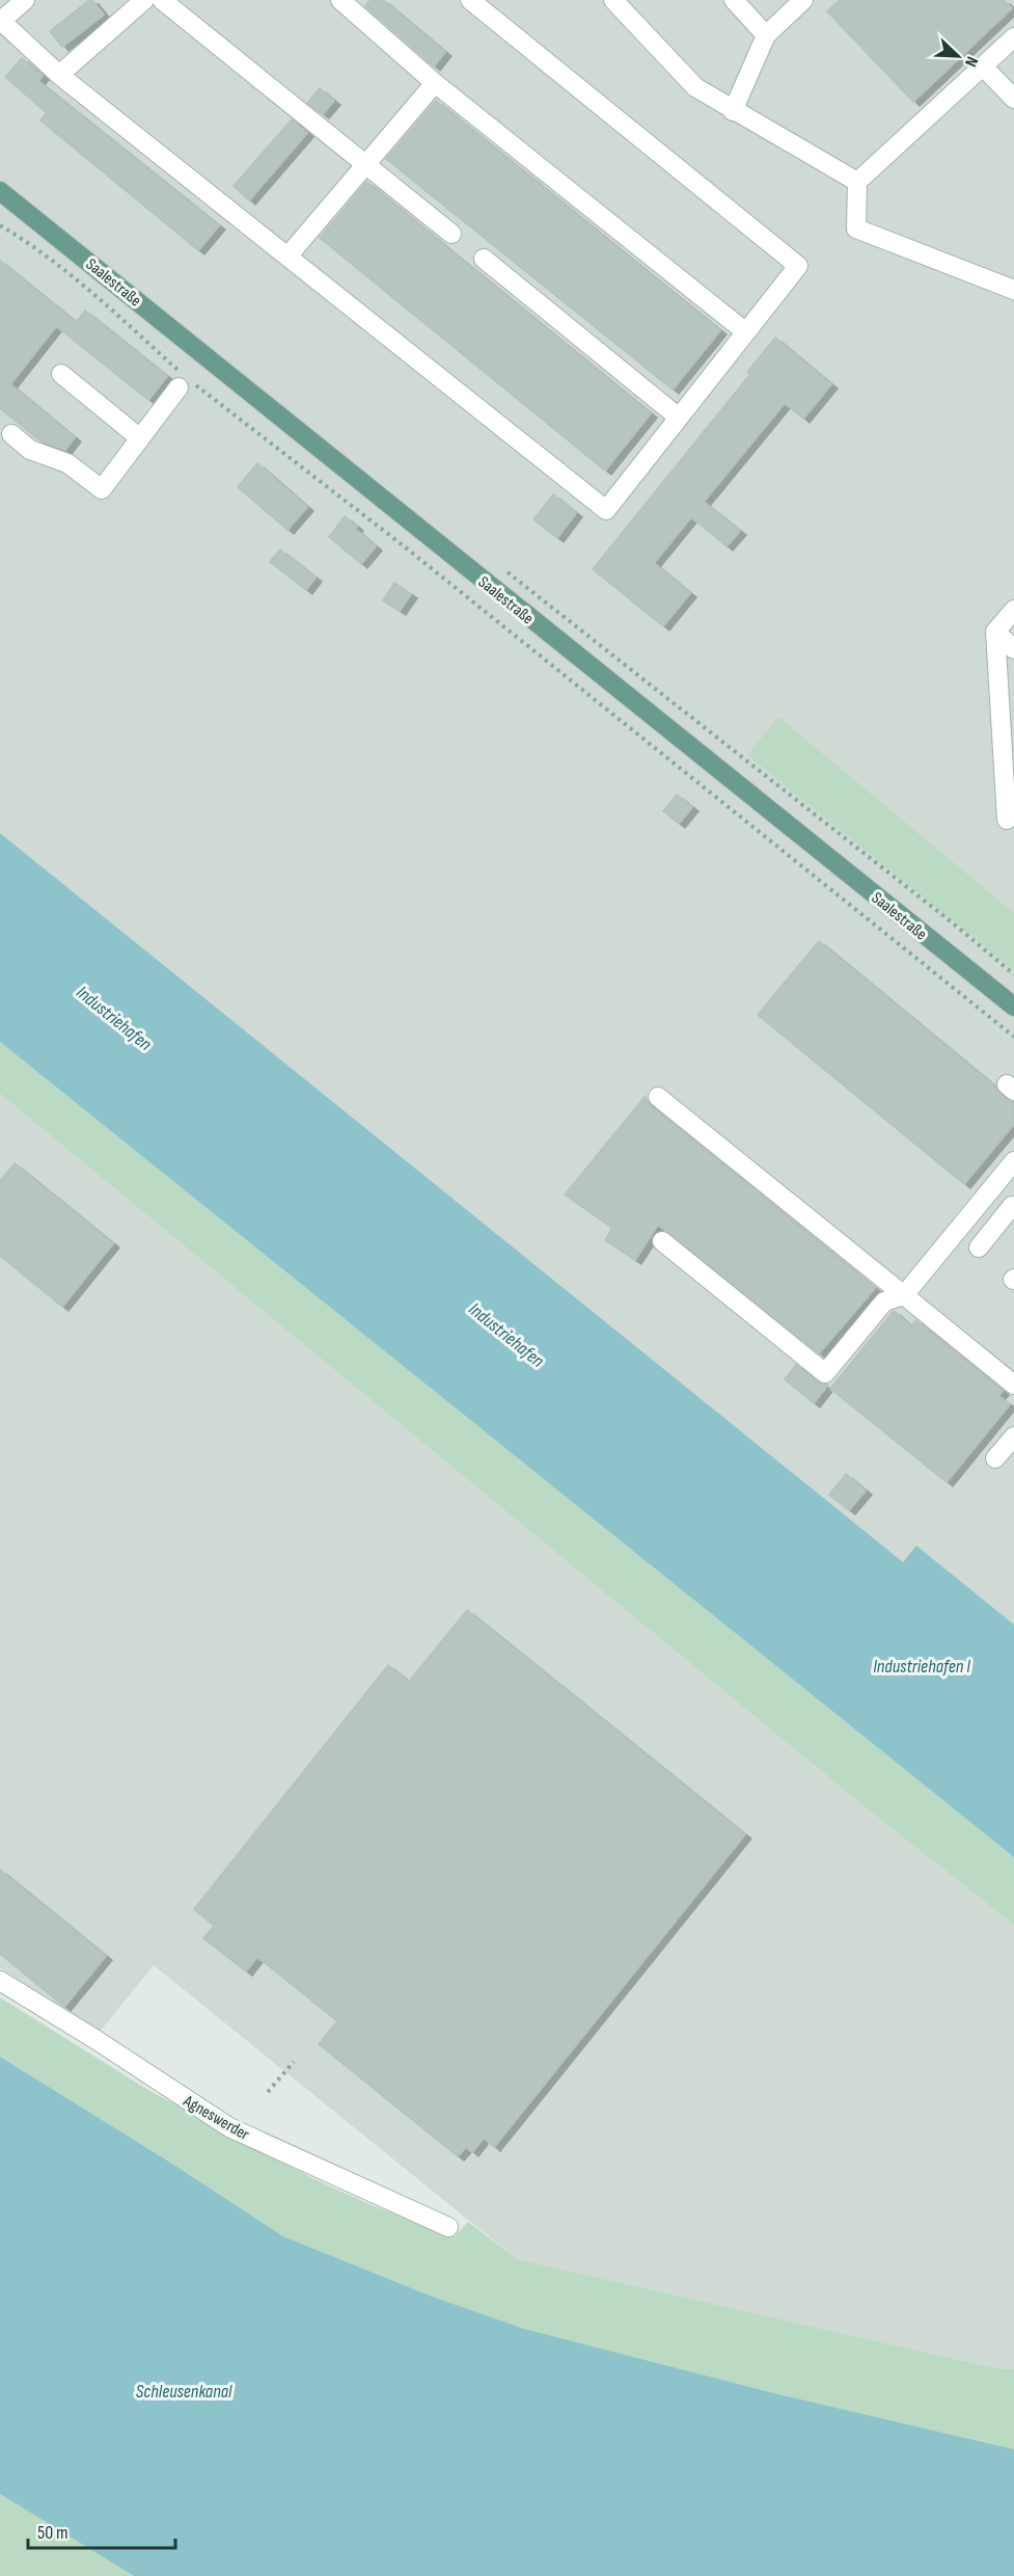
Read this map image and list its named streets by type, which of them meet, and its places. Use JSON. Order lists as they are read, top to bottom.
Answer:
{
  "streets": {
    "main road": ["Saalestraße"],
    "street": ["Agneswerder"]
  },
  "water": ["Industriehafen", "Industriehafen I", "Schleusenkanal"],
  "scale_bar": "50 m",
  "north": "bottom right"
}
